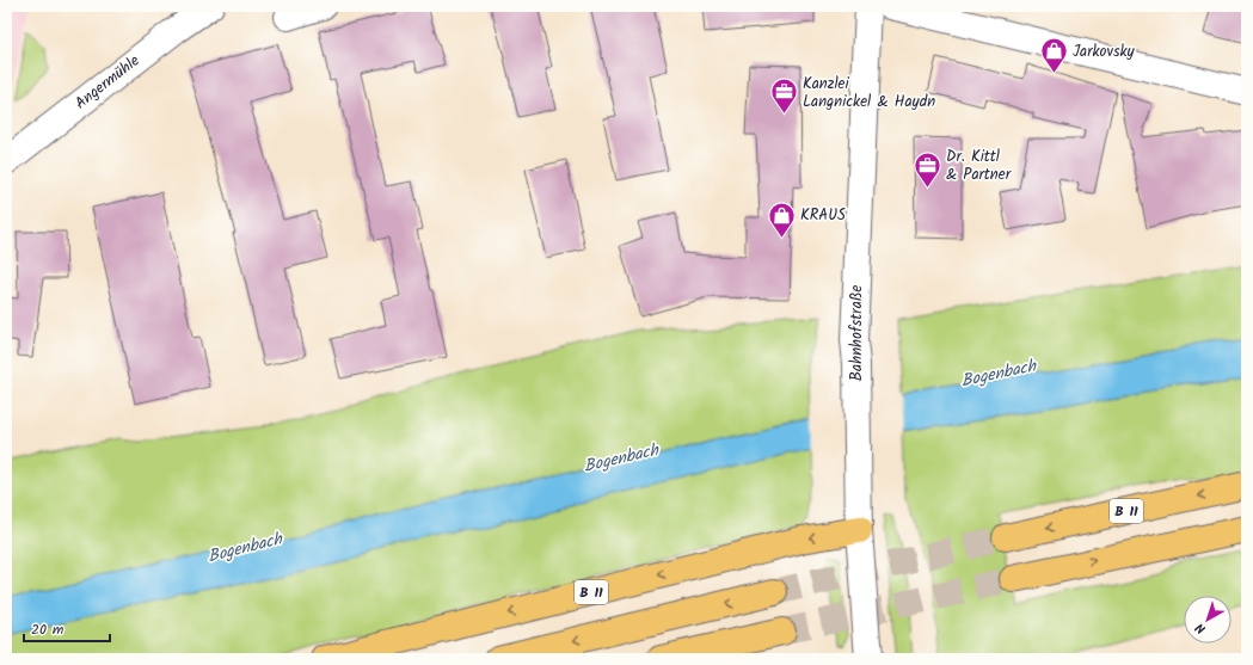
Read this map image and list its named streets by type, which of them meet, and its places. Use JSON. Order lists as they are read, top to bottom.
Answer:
{
  "streets": {
    "highway": ["B 11"],
    "street": ["Angermühle", "Bahnhofstraße"]
  },
  "crossings": [
    ["Bahnhofstraße", "B 11"]
  ],
  "water": ["Bogenbach"],
  "places": {
    "shop": ["Jarkovsky", "KRAUS"],
    "office": ["Kanzlei Langnickel & Haydn", "Dr. Kittl & Partner"]
  },
  "scale_bar": "20 m",
  "north": "bottom left"
}
